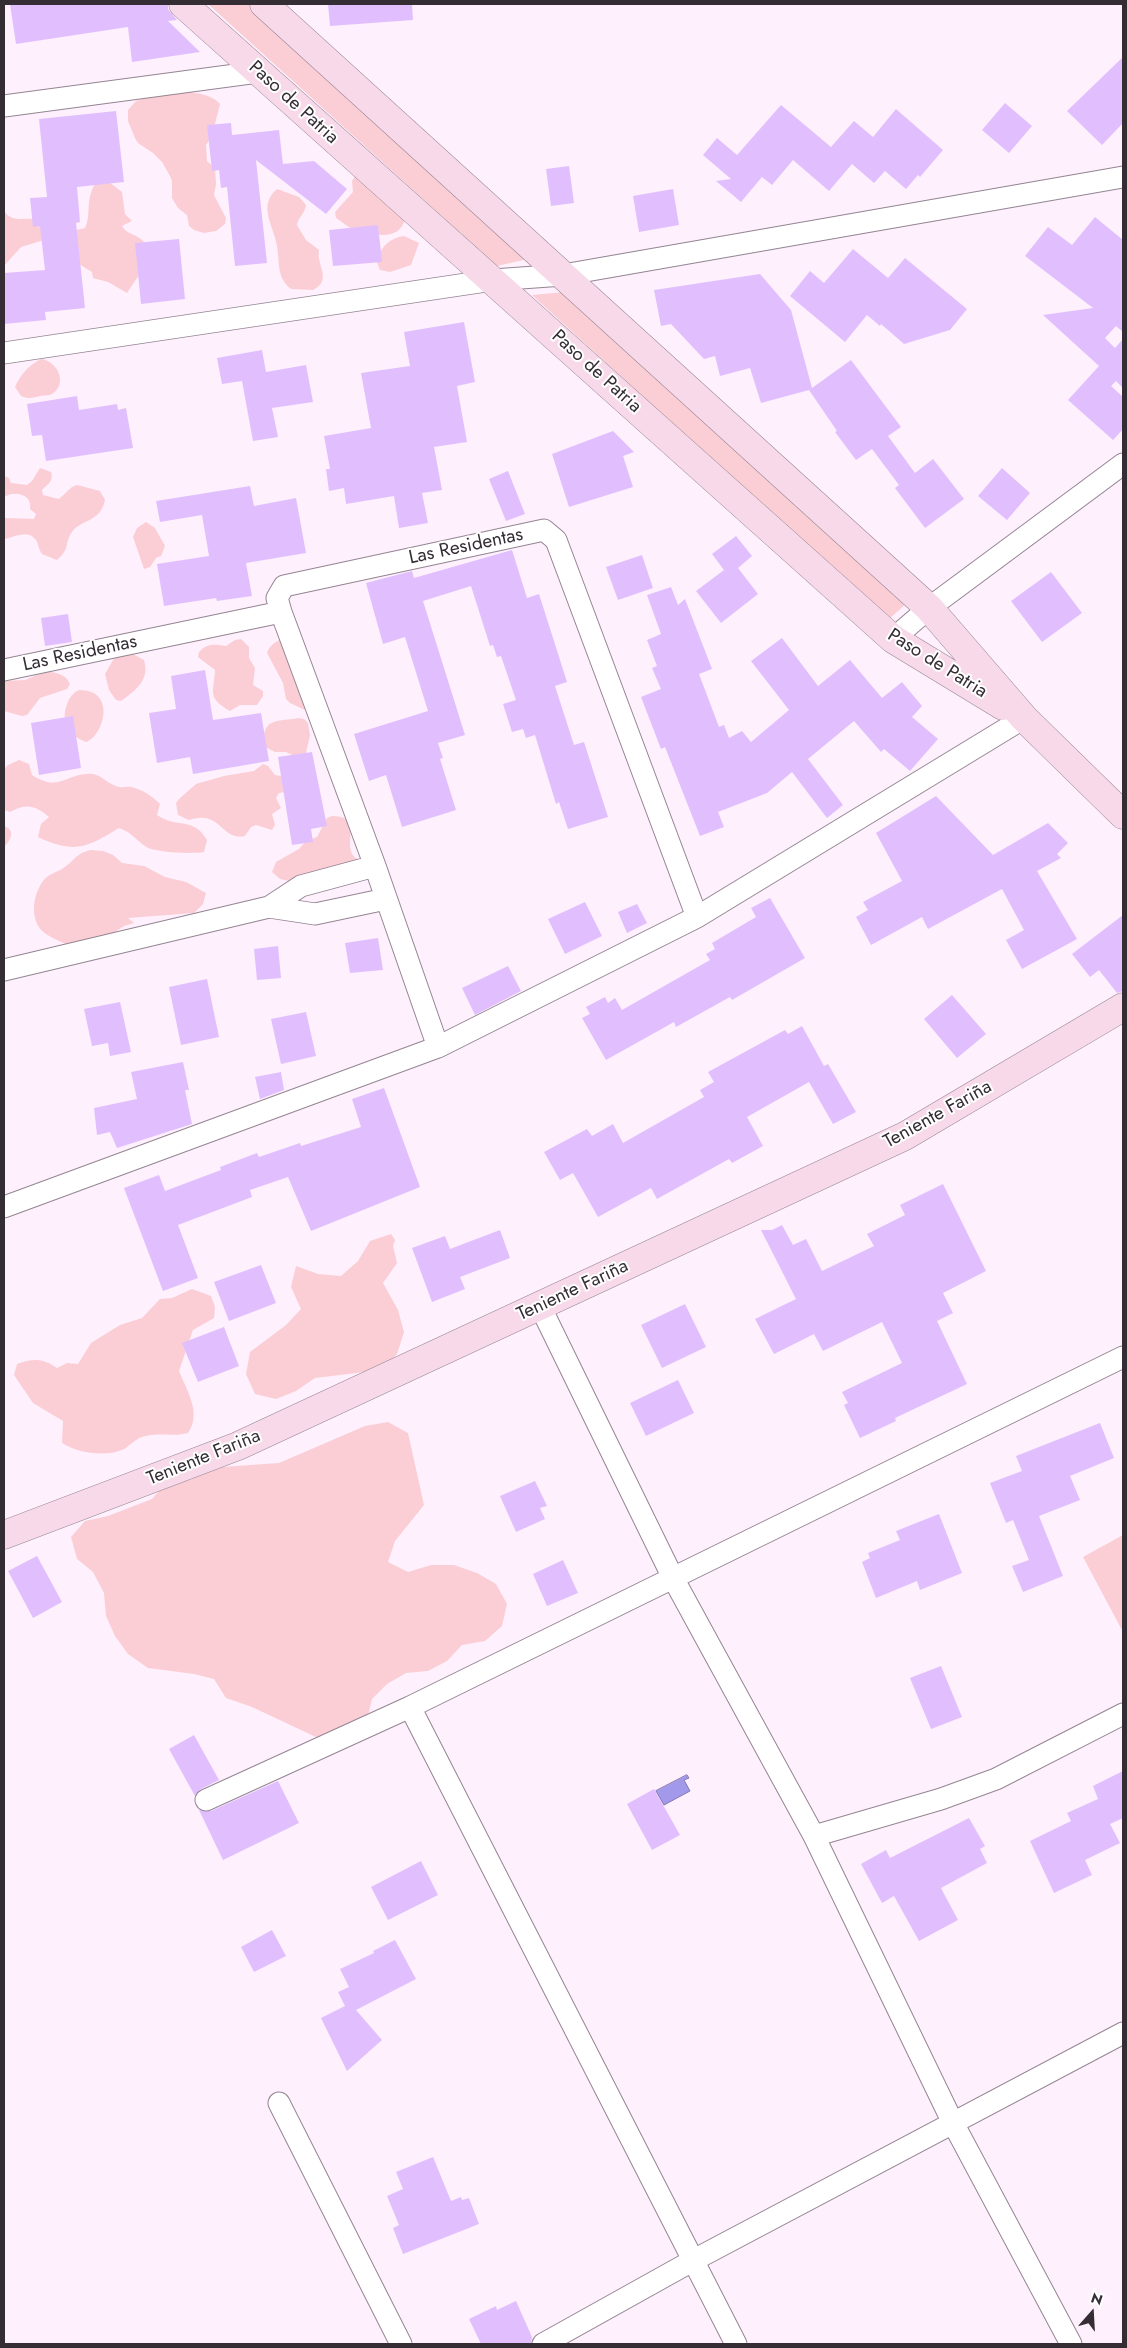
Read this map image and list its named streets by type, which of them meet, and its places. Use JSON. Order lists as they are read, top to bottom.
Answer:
{
  "streets": {
    "street": ["Paso de Patria", "Las Residentas", "Teniente Fariña"]
  },
  "north": "top"
}
